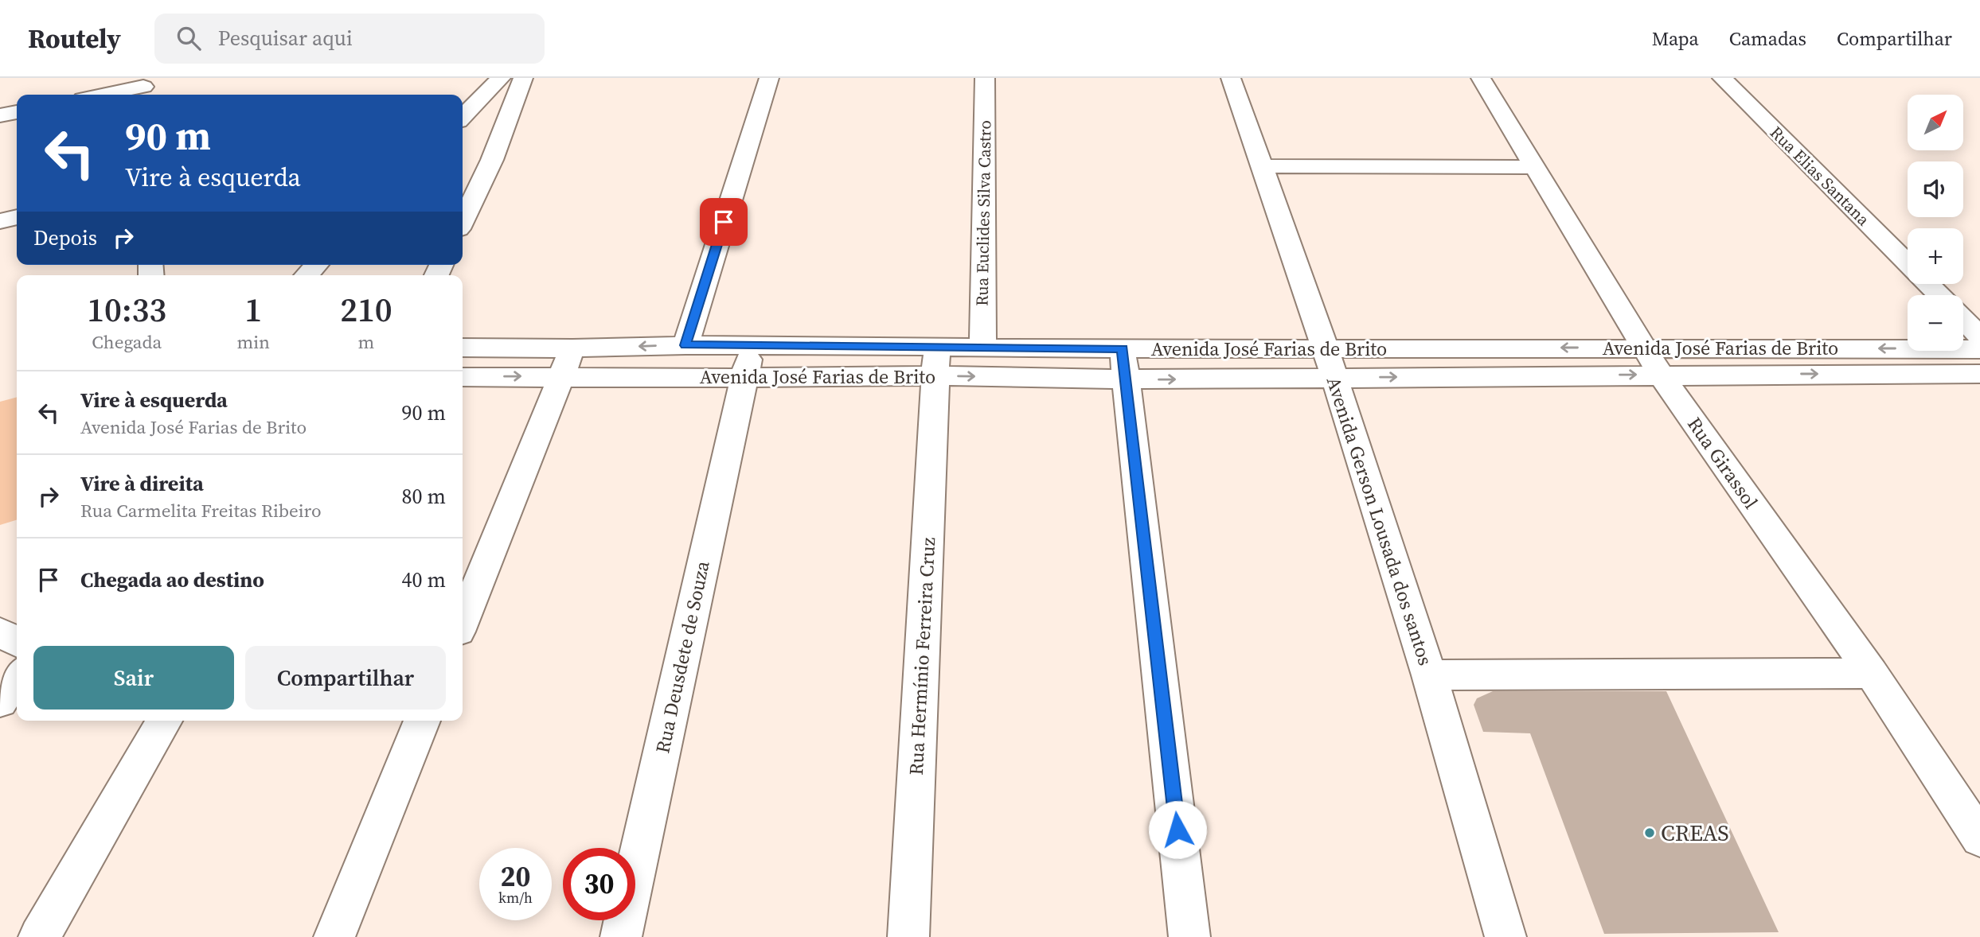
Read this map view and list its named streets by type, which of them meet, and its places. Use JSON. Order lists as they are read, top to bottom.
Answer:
{
  "streets": {
    "street": [
      "Rua Elias Santana",
      "Rua Euclides Silva Castro",
      "Avenida José Farias de Brito",
      "Rua Girassol",
      "Avenida Gerson Lousada dos santos",
      "Rua Hermínio Ferreira Cruz",
      "Rua Deusdete de Souza"
    ]
  },
  "crossings": [
    ["Rua Euclides Silva Castro", "Avenida José Farias de Brito"],
    ["Avenida José Farias de Brito", "Rua Girassol"],
    ["Avenida José Farias de Brito", "Avenida Gerson Lousada dos santos"],
    ["Avenida José Farias de Brito", "Rua Hermínio Ferreira Cruz"],
    ["Avenida José Farias de Brito", "Rua Deusdete de Souza"]
  ],
  "places": ["CREAS"],
  "north": "top right",
  "page": {
    "header": "Routely",
    "search": "Pesquisar aqui",
    "nav": ["Mapa", "Camadas", "Compartilhar"],
    "map_buttons": ["+", "−"],
    "turn": ["90 m", "Vire à esquerda"],
    "then": "Depois",
    "eta": [
      "10:33",
      "Chegada",
      "1",
      "min",
      "210",
      "m"
    ],
    "list": [
      {
        "name": "Vire à esquerda",
        "note": "Avenida José Farias de Brito",
        "value": "90 m"
      },
      {
        "name": "Vire à direita",
        "note": "Rua Carmelita Freitas Ribeiro",
        "value": "80 m"
      },
      {
        "name": "Chegada ao destino",
        "value": "40 m"
      }
    ],
    "buttons": ["Sair", "Compartilhar"],
    "speed": "20 km/h",
    "limit": "30"
  }
}
